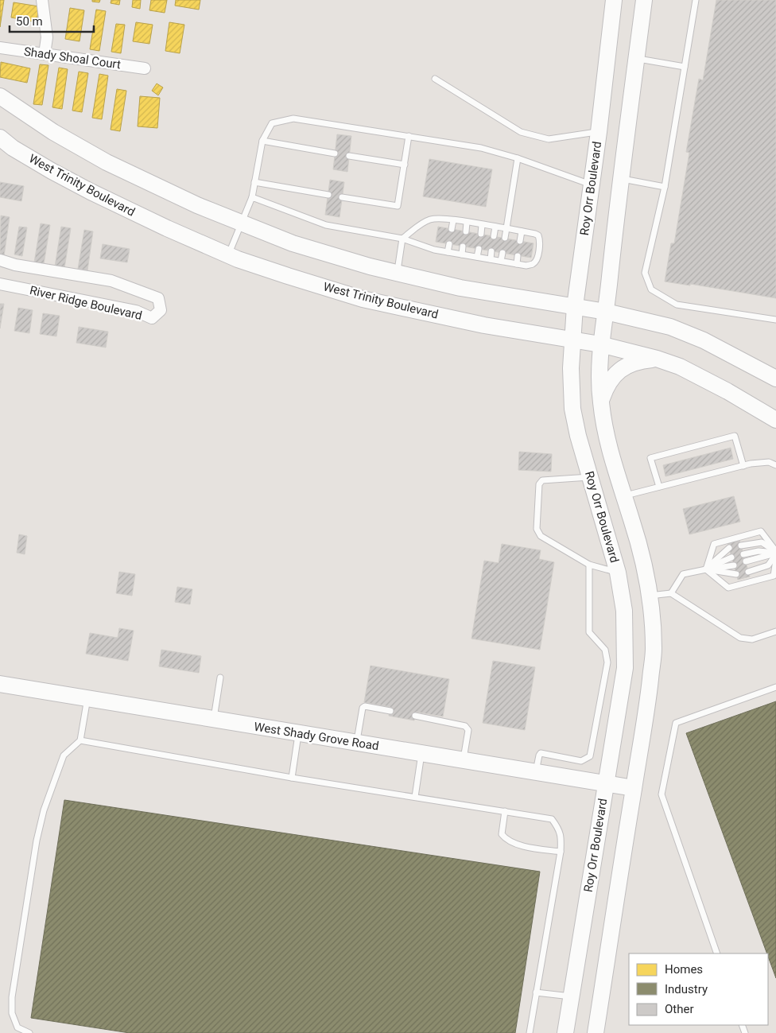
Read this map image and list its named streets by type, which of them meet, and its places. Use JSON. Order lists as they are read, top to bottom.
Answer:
{
  "streets": {
    "main road": ["West Trinity Boulevard", "Roy Orr Boulevard", "West Shady Grove Road"],
    "street": ["Shady Shoal Court", "River Ridge Boulevard"]
  },
  "crossings": [
    ["West Trinity Boulevard", "Roy Orr Boulevard"],
    ["Roy Orr Boulevard", "West Shady Grove Road"]
  ],
  "legend": ["Homes", "Industry", "Other"],
  "scale_bar": "50 m"
}
